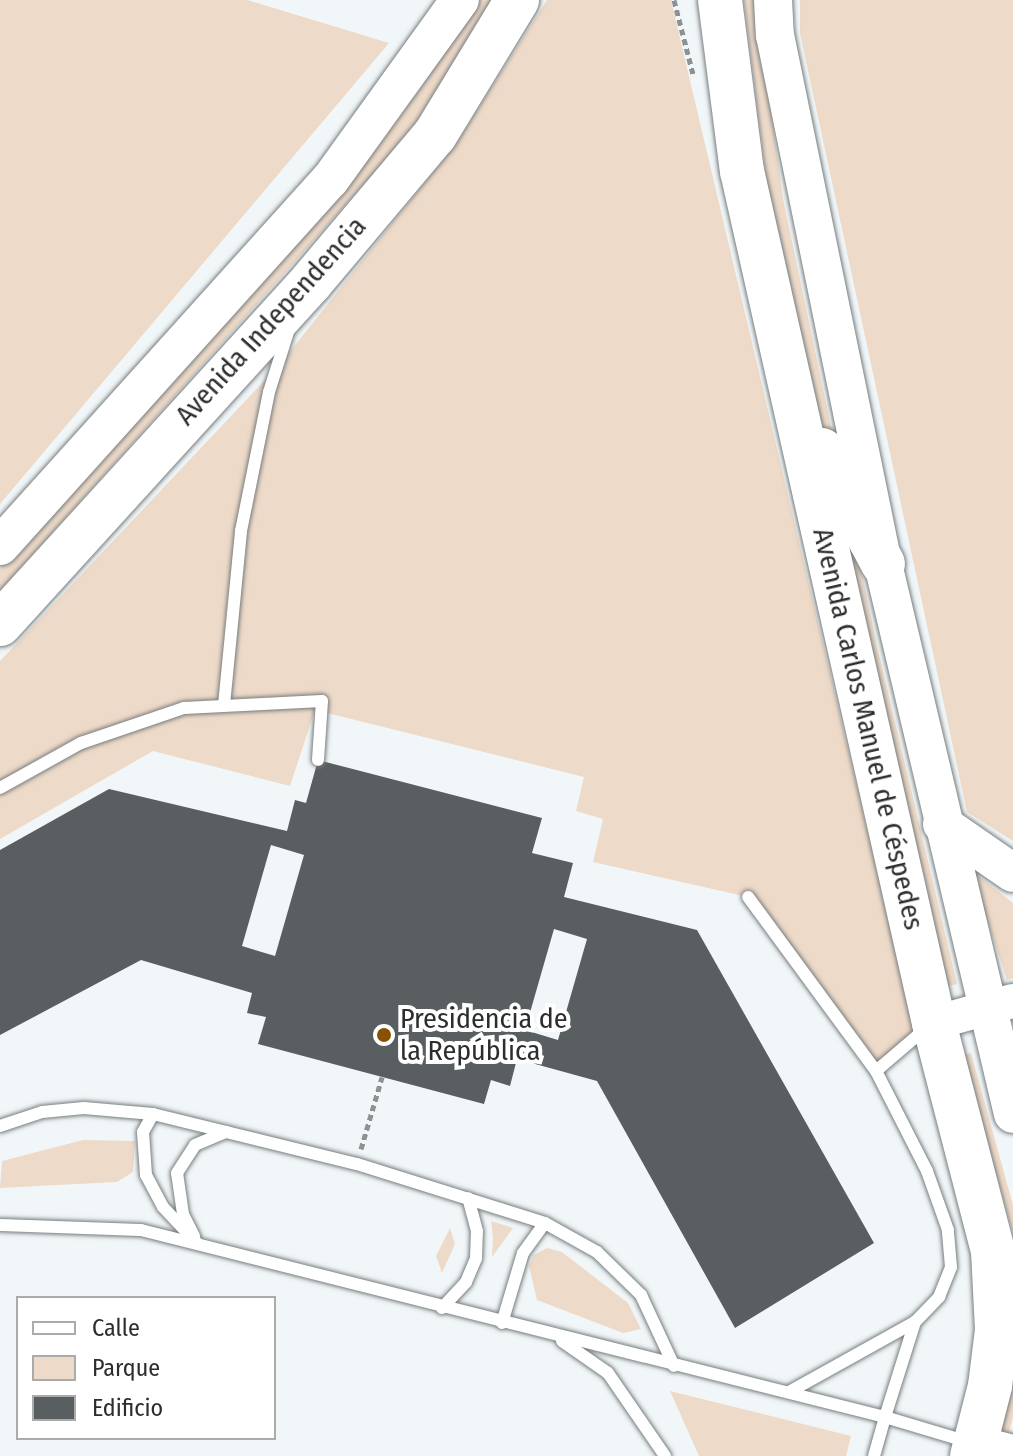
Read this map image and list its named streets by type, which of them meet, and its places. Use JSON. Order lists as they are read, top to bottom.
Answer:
{
  "streets": {
    "highway": ["Avenida Independencia", "Avenida Carlos Manuel de Céspedes"]
  },
  "places": ["Presidencia de la República"],
  "legend": ["Calle", "Parque", "Edificio"]
}
